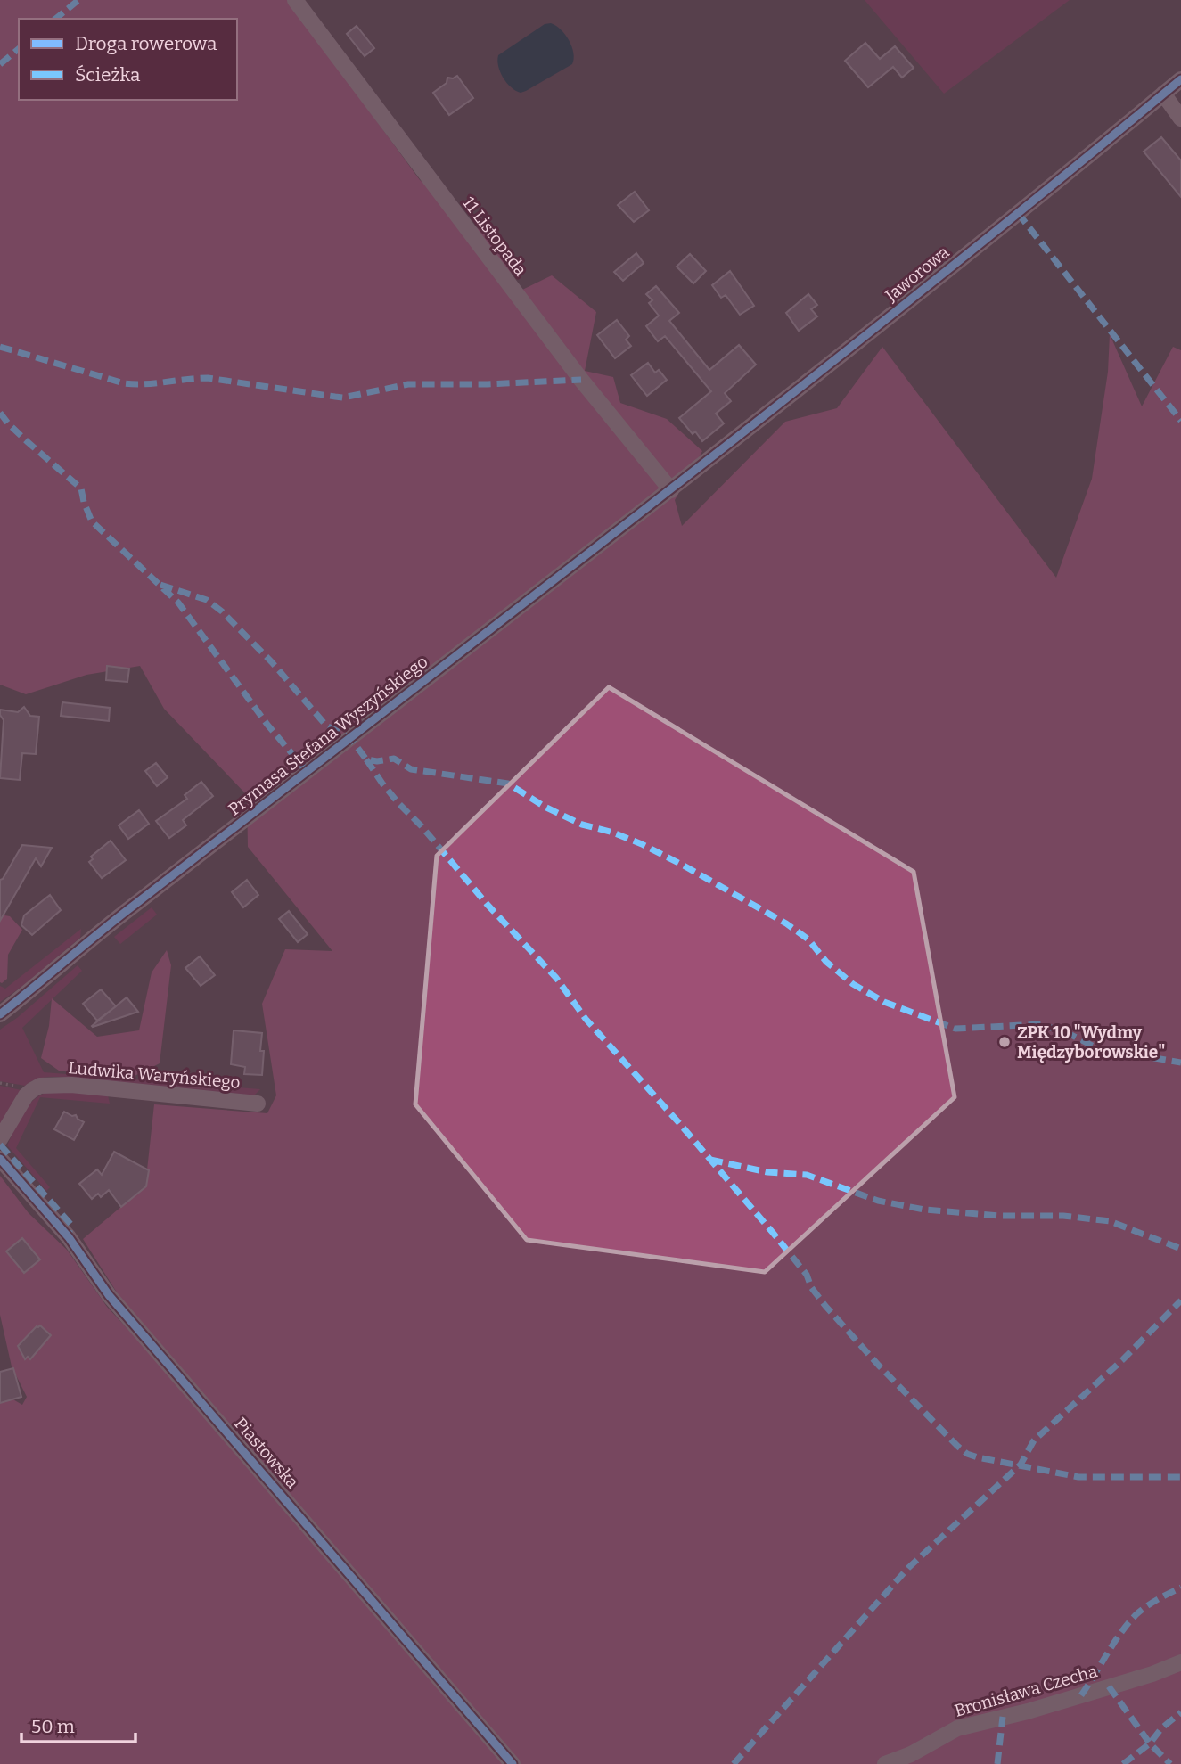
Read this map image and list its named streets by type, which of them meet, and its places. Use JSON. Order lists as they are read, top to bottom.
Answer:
{
  "streets": {
    "street": [
      "11 Listopada",
      "Jaworowa",
      "Prymasa Stefana Wyszyńskiego",
      "Ludwika Waryńskiego",
      "Piastowska",
      "Bronisława Czecha"
    ]
  },
  "crossings": [
    ["11 Listopada", "Jaworowa"],
    ["11 Listopada", "Prymasa Stefana Wyszyńskiego"],
    ["Jaworowa", "Prymasa Stefana Wyszyńskiego"]
  ],
  "places": ["ZPK 10 \"Wydmy Międzyborowskie\""],
  "legend": ["Droga rowerowa", "Ścieżka"],
  "scale_bar": "50 m"
}
